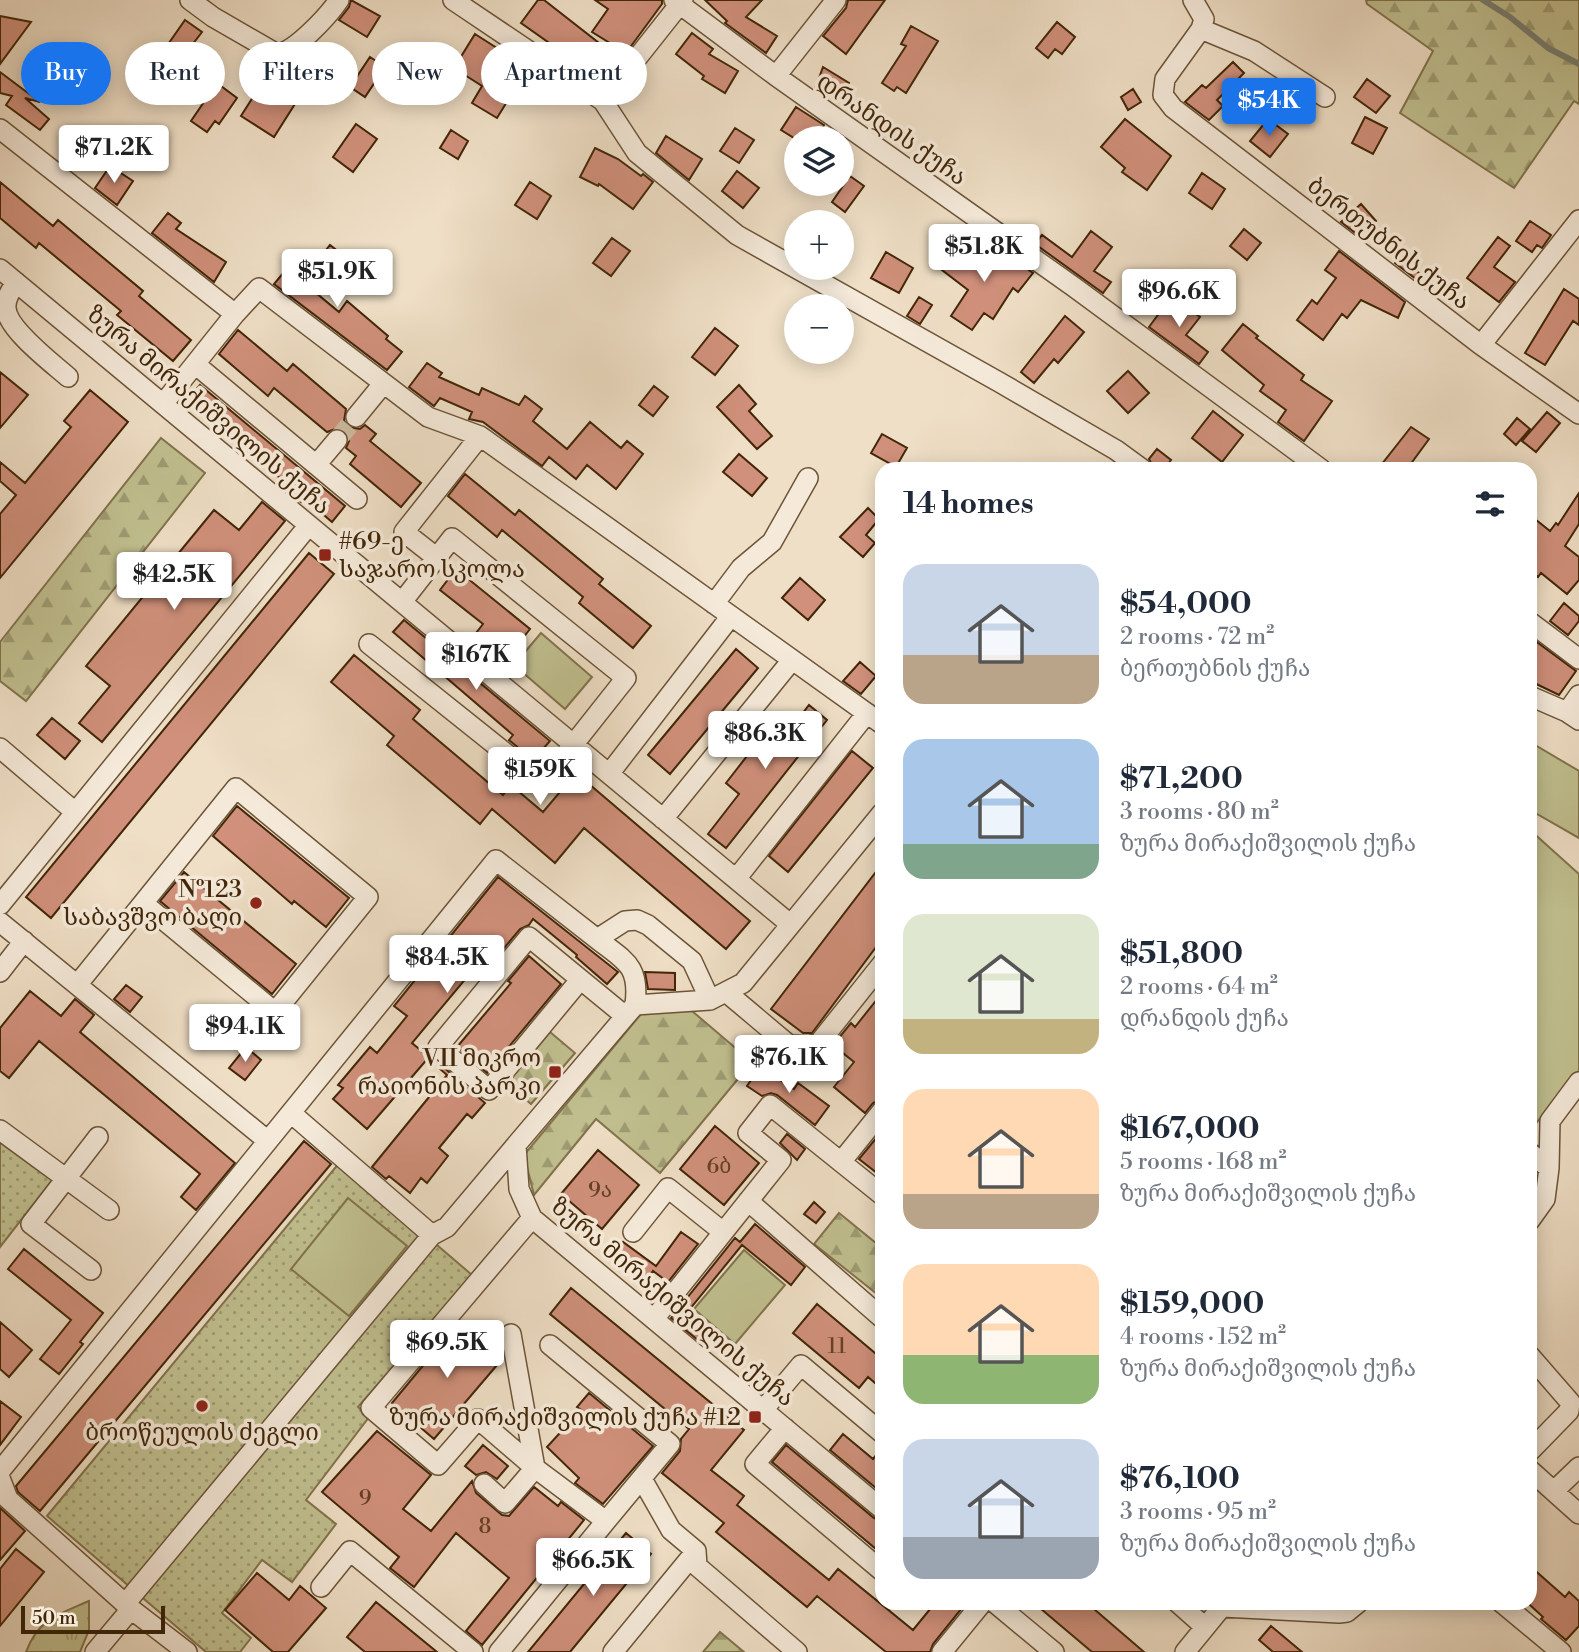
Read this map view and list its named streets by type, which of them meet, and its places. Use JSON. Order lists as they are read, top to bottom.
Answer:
{
  "streets": {
    "street": ["დრანდის ქუჩა", "ბერთუბნის ქუჩა", "ზურა მირაქიშვილის ქუჩა"]
  },
  "places": {
    "transit": ["#69-ე საჯარო სკოლა", "VII მიკრო რაიონის პარკი", "ზურა მირაქიშვილის ქუჩა #12"],
    "other": ["№123 საბავშვო ბაღი", "ბროწეულის ძეგლი"]
  },
  "house_numbers": [
    "6ბ",
    "9ა",
    "11",
    "9",
    "8"
  ],
  "scale_bar": "50 m",
  "page": {
    "chip": [
      "Buy",
      "Rent",
      "Filters",
      "New",
      "Apartment"
    ],
    "price": [
      "$54K",
      "$71.2K",
      "$51.8K",
      "$51.9K",
      "$96.6K",
      "$42.5K",
      "$167K",
      "$86.3K",
      "$159K",
      "$84.5K",
      "$94.1K",
      "$76.1K",
      "$69.5K",
      "$66.5K"
    ],
    "map_buttons": ["+", "−"],
    "heading": "14 homes",
    "list": [
      {
        "name": "$54,000",
        "note": "2 rooms · 72 m² · ბერთუბნის ქუჩა"
      },
      {
        "name": "$71,200",
        "note": "3 rooms · 80 m² · ზურა მირაქიშვილის ქუჩა"
      },
      {
        "name": "$51,800",
        "note": "2 rooms · 64 m² · დრანდის ქუჩა"
      },
      {
        "name": "$167,000",
        "note": "5 rooms · 168 m² · ზურა მირაქიშვილის ქუჩა"
      },
      {
        "name": "$159,000",
        "note": "4 rooms · 152 m² · ზურა მირაქიშვილის ქუჩა"
      },
      {
        "name": "$76,100",
        "note": "3 rooms · 95 m² · ზურა მირაქიშვილის ქუჩა"
      }
    ],
    "scale": "50 m"
  }
}
